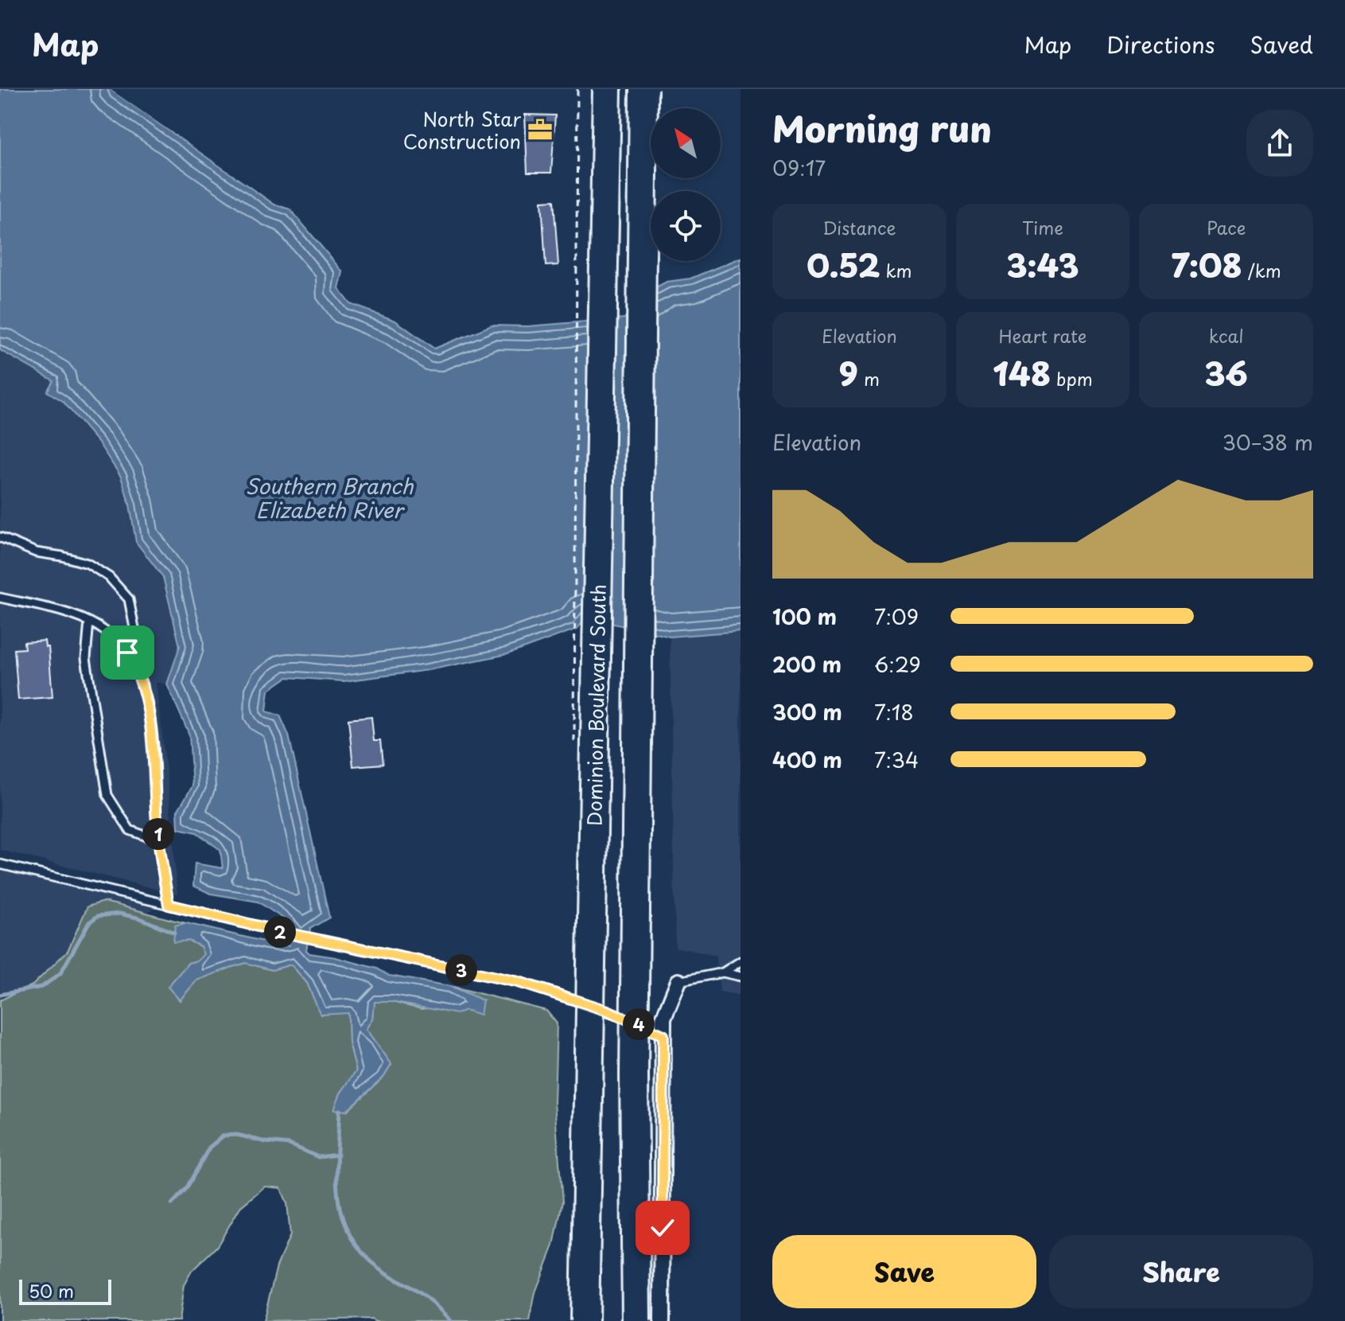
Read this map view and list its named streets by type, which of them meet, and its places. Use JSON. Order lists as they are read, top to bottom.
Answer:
{
  "streets": {
    "highway": ["Dominion Boulevard South"]
  },
  "water": ["Southern Branch Elizabeth River"],
  "places": {
    "office": ["North Star Construction"]
  },
  "scale_bar": "50 m",
  "north": "top left",
  "page": {
    "header": "Map",
    "nav": ["Map", "Directions", "Saved"],
    "heading": ["Morning run", "09:17"],
    "stats": [
      ["Distance", "0.52 km"],
      ["Time", "3:43"],
      ["Pace", "7:08 /km"],
      ["Elevation", "9 m"],
      ["Heart rate", "148 bpm"],
      ["kcal", "36"]
    ],
    "chart": ["Elevation", "30–38 m"],
    "list": [
      {
        "name": "100 m",
        "note": "7:09"
      },
      {
        "name": "200 m",
        "note": "6:29"
      },
      {
        "name": "300 m",
        "note": "7:18"
      },
      {
        "name": "400 m",
        "note": "7:34"
      }
    ],
    "pins": [
      "1",
      "2",
      "3",
      "4"
    ],
    "buttons": ["Save", "Share"],
    "scale": "50 m"
  }
}
